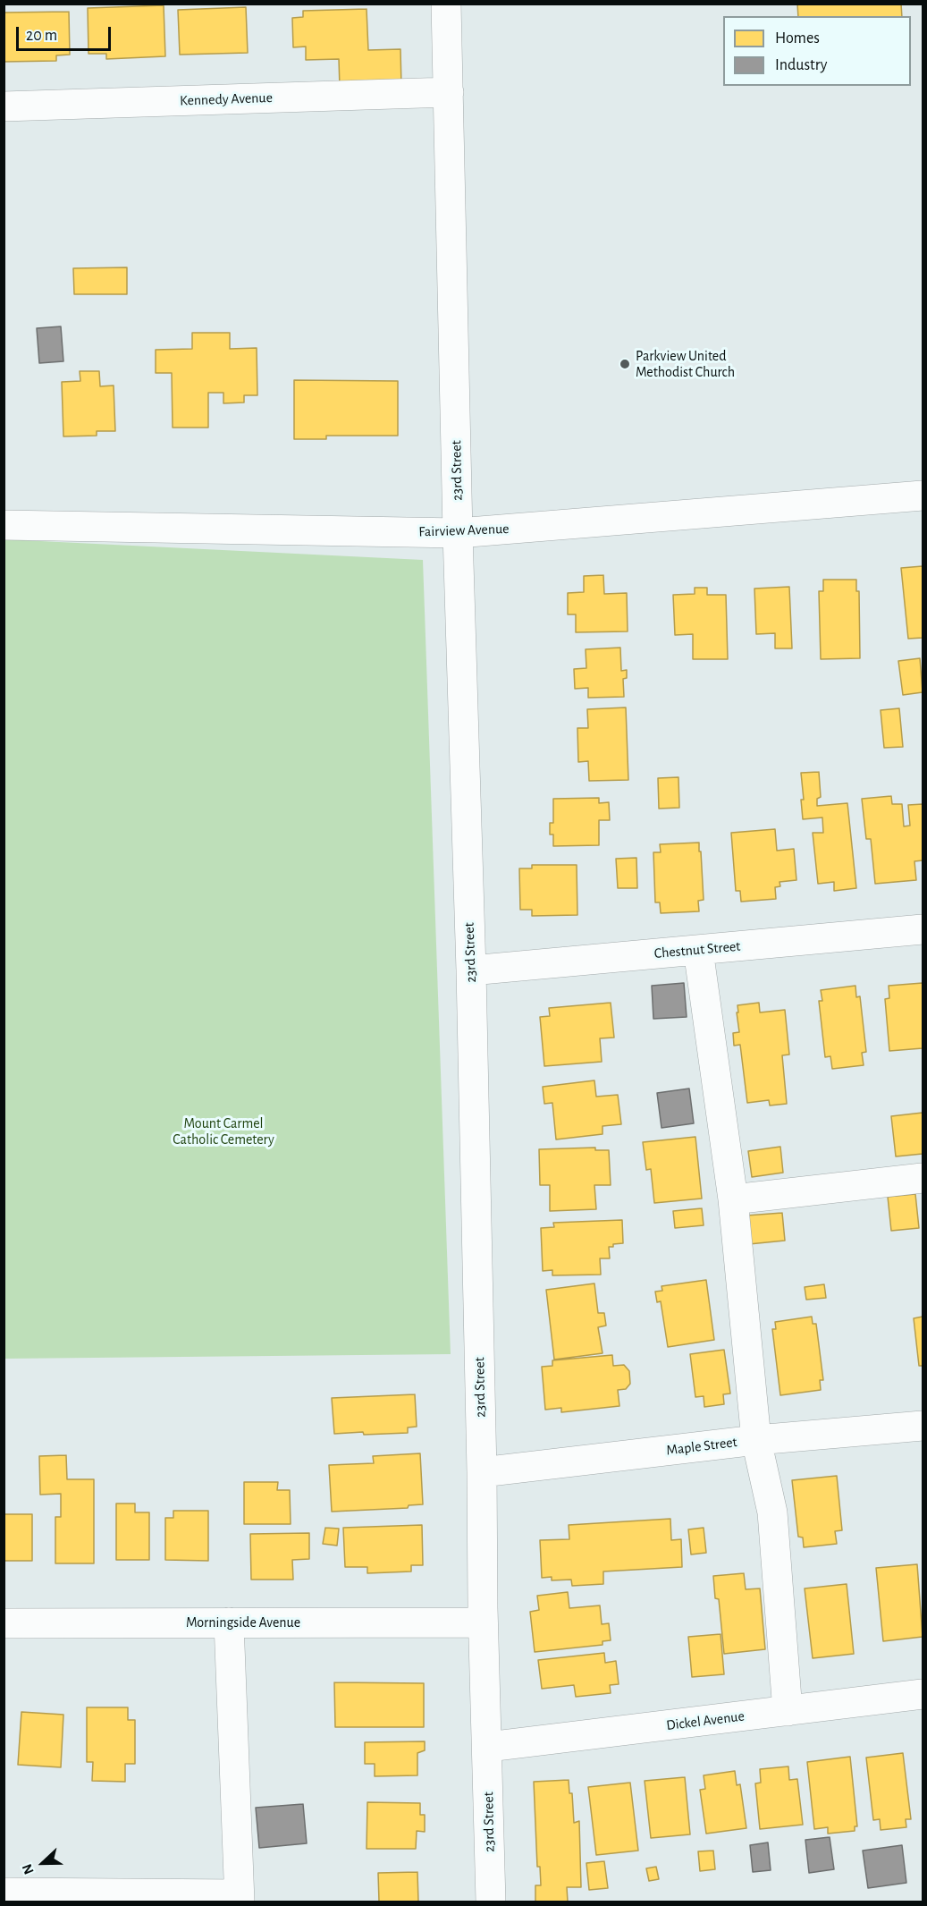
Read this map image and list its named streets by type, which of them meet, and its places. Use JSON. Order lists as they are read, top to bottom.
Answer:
{
  "streets": {
    "street": [
      "Kennedy Avenue",
      "23rd Street",
      "Fairview Avenue",
      "Chestnut Street",
      "Maple Street",
      "Morningside Avenue",
      "Dickel Avenue"
    ]
  },
  "crossings": [
    ["Kennedy Avenue", "23rd Street"],
    ["23rd Street", "Fairview Avenue"],
    ["23rd Street", "Chestnut Street"],
    ["23rd Street", "Maple Street"],
    ["23rd Street", "Morningside Avenue"],
    ["23rd Street", "Dickel Avenue"]
  ],
  "parks": ["Mount Carmel Catholic Cemetery"],
  "places": ["Parkview United Methodist Church"],
  "legend": ["Homes", "Industry"],
  "scale_bar": "20 m",
  "north": "left"
}
